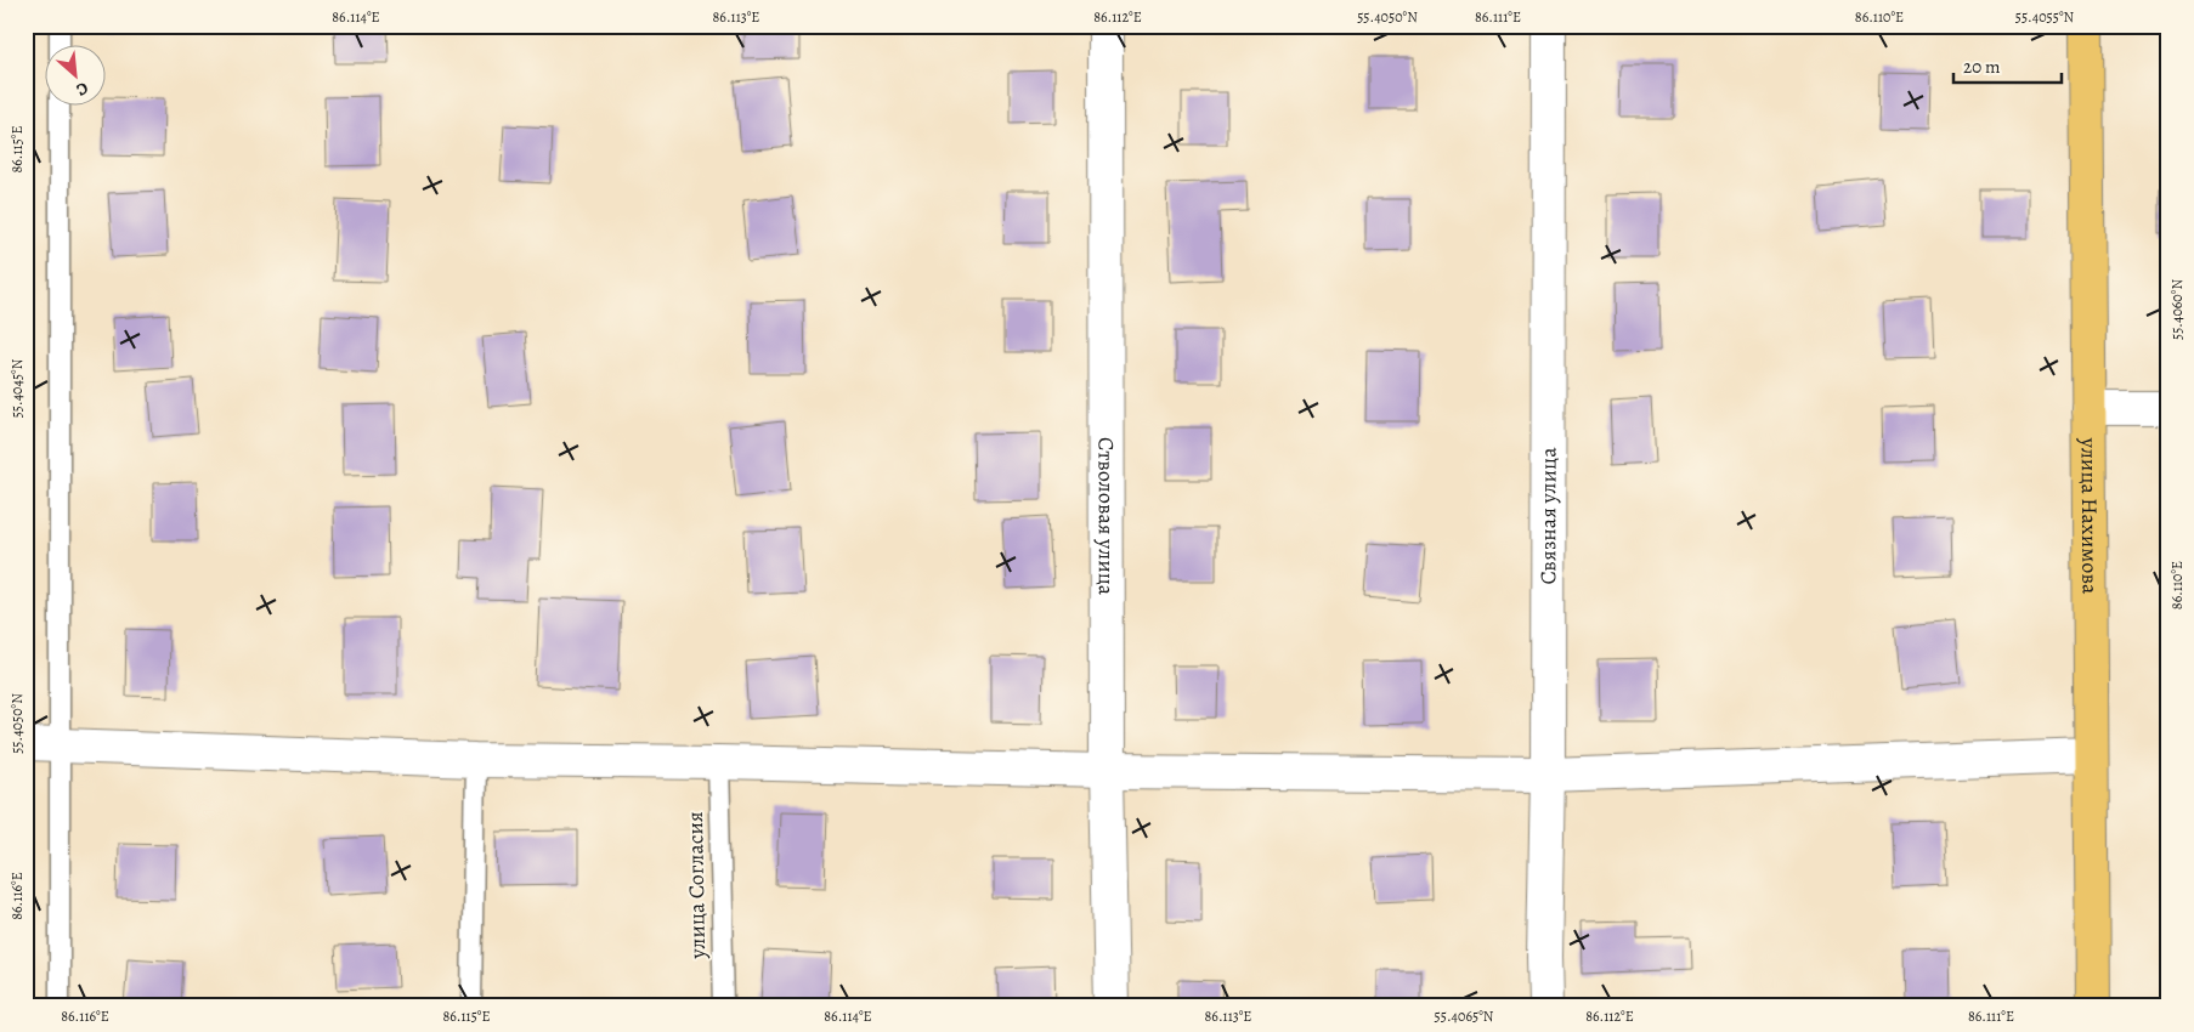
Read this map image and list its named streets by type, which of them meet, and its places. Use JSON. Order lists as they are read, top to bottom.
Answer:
{
  "streets": {
    "main road": ["улица Нахимова"],
    "street": ["Стволовая улица", "Связная улица"],
    "lane": ["улица Согласия"]
  },
  "scale_bar": "20 m",
  "north": "bottom right",
  "coordinates": [
    "86.114°E",
    "86.113°E",
    "86.112°E",
    "55.4050°N",
    "86.111°E",
    "86.110°E",
    "55.4055°N",
    "86.115°E",
    "55.4060°N",
    "55.4045°N",
    "86.116°E",
    "55.4065°N"
  ]
}
